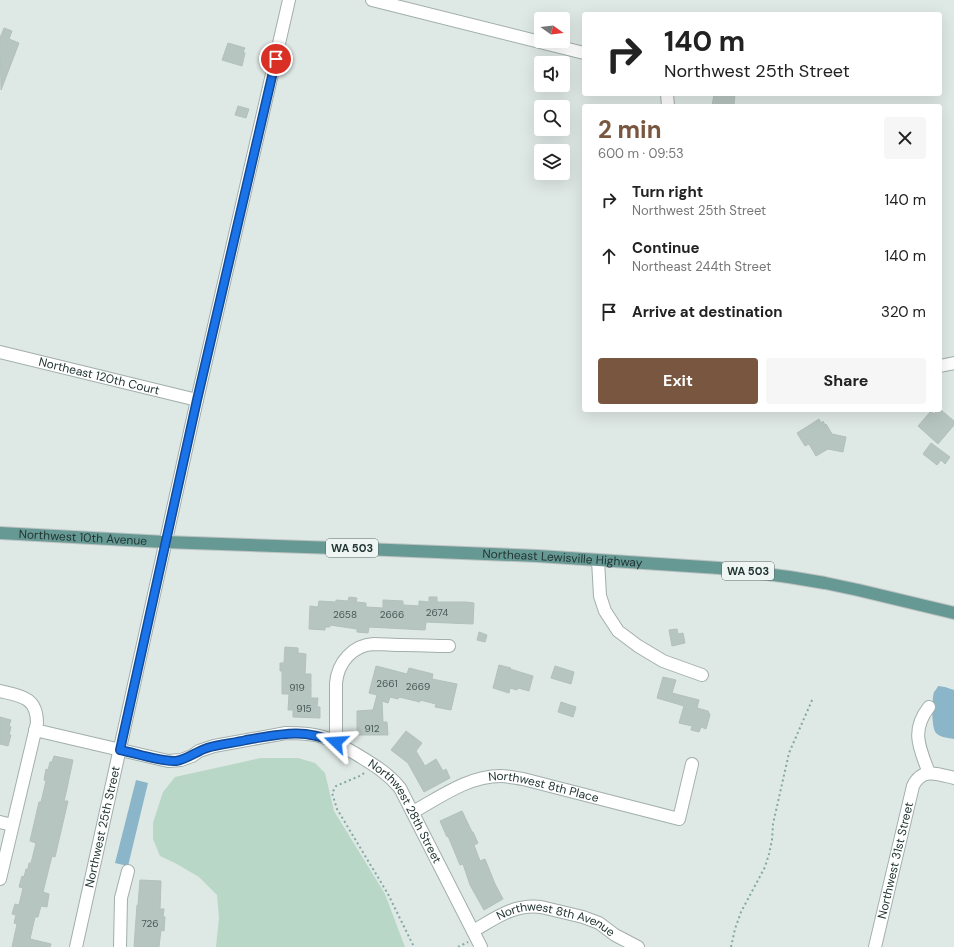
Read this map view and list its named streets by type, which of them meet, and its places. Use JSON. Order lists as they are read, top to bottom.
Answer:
{
  "streets": {
    "main road": ["Northwest 10th Avenue", "WA 503", "Northeast Lewisville Highway"],
    "street": [
      "Northeast 120th Court",
      "Northwest 8th Place",
      "Northwest 28th Street",
      "Northwest 25th Street",
      "Northwest 31st Street",
      "Northwest 8th Avenue"
    ]
  },
  "crossings": [
    ["Northeast 120th Court", "Northwest 25th Street"],
    ["Northwest 10th Avenue", "Northeast Lewisville Highway"],
    ["Northwest 10th Avenue", "Northwest 25th Street"],
    ["Northeast Lewisville Highway", "Northwest 25th Street"],
    ["Northwest 8th Place", "Northwest 28th Street"],
    ["Northwest 28th Street", "Northwest 25th Street"],
    ["Northwest 28th Street", "Northwest 8th Avenue"]
  ],
  "house_numbers": [
    "2674",
    "2658",
    "2666",
    "2661",
    "2669",
    "919",
    "915",
    "912",
    "726"
  ],
  "north": "right",
  "page": {
    "turn": ["140 m", "Northwest 25th Street"],
    "heading": ["2 min", "600 m · 09:53"],
    "list": [
      {
        "name": "Turn right",
        "note": "Northwest 25th Street",
        "value": "140 m"
      },
      {
        "name": "Continue",
        "note": "Northeast 244th Street",
        "value": "140 m"
      },
      {
        "name": "Arrive at destination",
        "value": "320 m"
      }
    ],
    "buttons": ["Exit", "Share"]
  }
}
